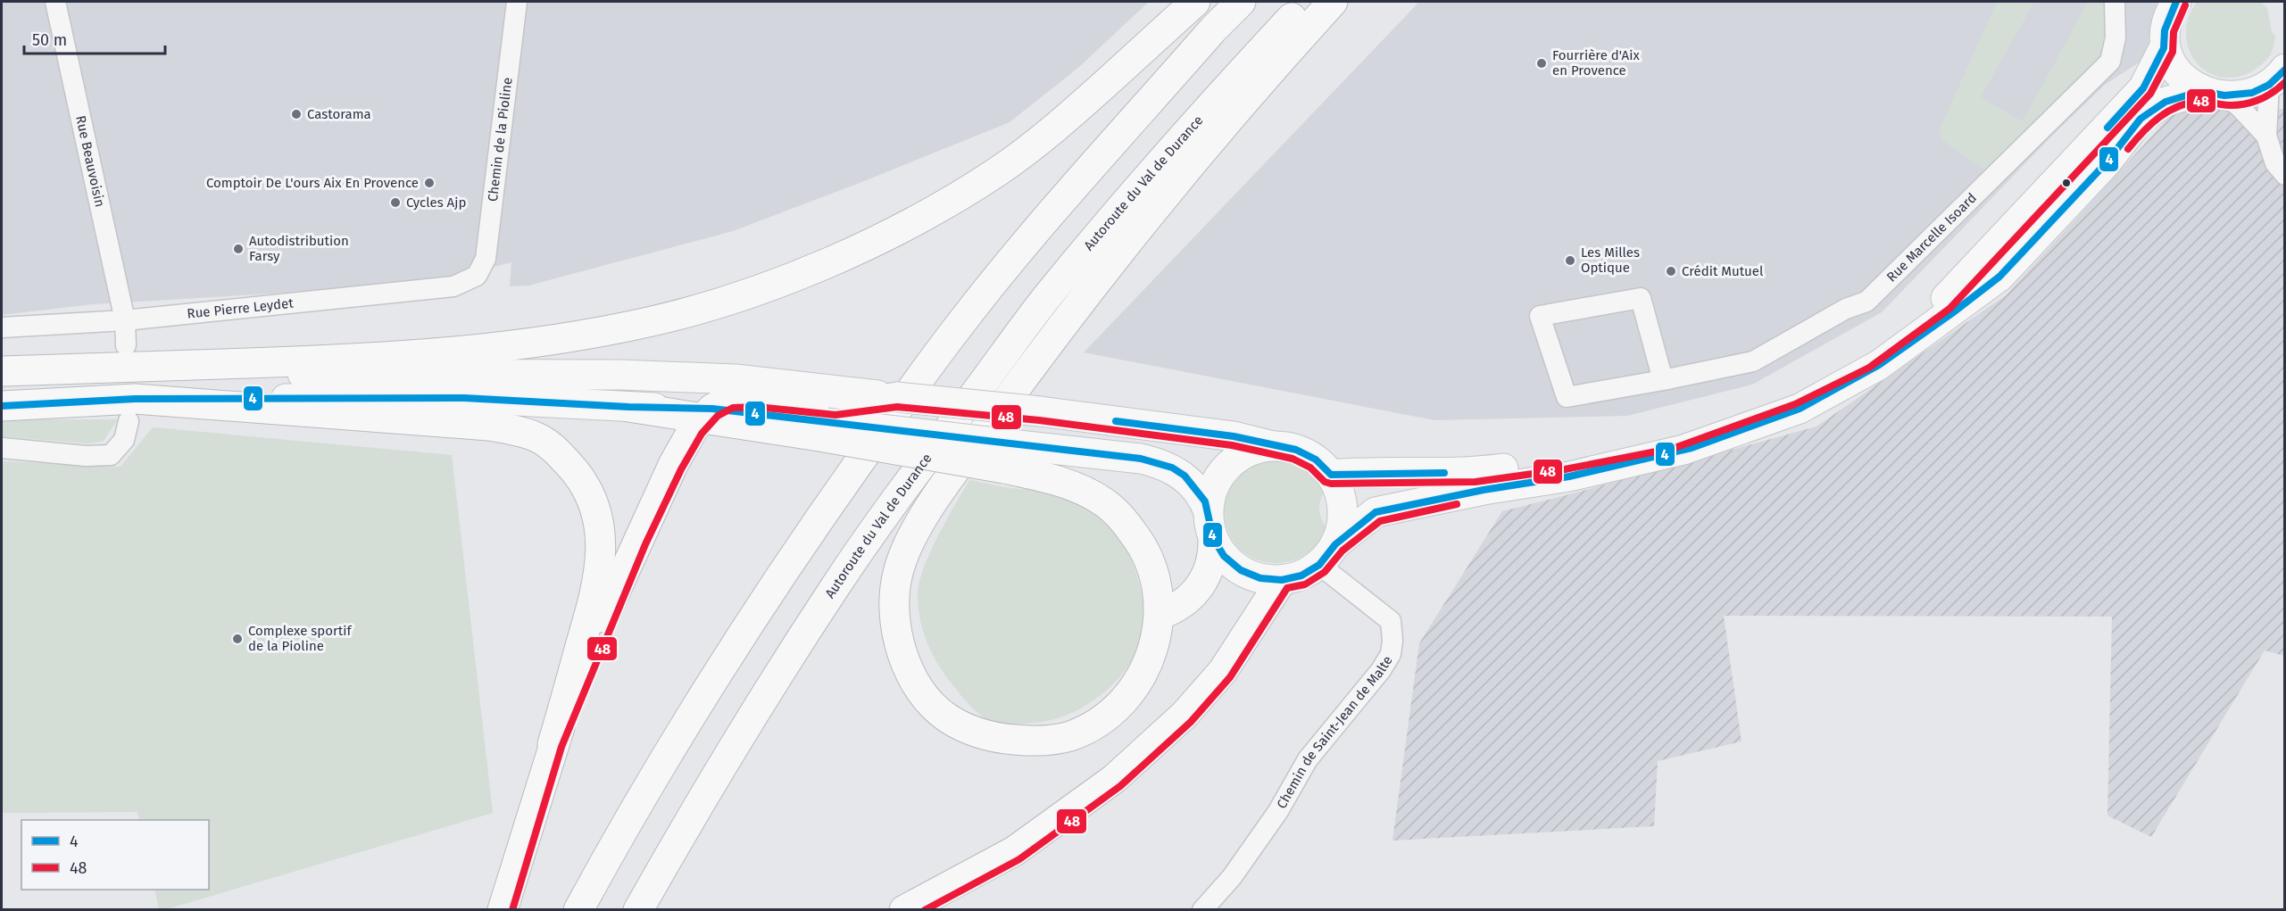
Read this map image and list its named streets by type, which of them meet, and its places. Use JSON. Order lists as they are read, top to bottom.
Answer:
{
  "streets": {
    "main road": ["Autoroute du Val de Durance"],
    "street": [
      "Chemin de la Pioline",
      "Rue Beauvoisin",
      "Rue Marcelle Isoard",
      "Rue Pierre Leydet",
      "Chemin de Saint-Jean de Malte"
    ]
  },
  "crossings": [
    ["Chemin de la Pioline", "Rue Pierre Leydet"],
    ["Rue Beauvoisin", "Rue Pierre Leydet"]
  ],
  "places": [
    "Fourrière d'Aix en Provence",
    "Castorama",
    "Comptoir De L'ours Aix En Provence",
    "Cycles Ajp",
    "Autodistribution Farsy",
    "Les Milles Optique",
    "Crédit Mutuel",
    "Complexe sportif de la Pioline"
  ],
  "lines": ["transit line 4", "transit line 48"],
  "legend": ["4", "48"],
  "scale_bar": "50 m"
}
